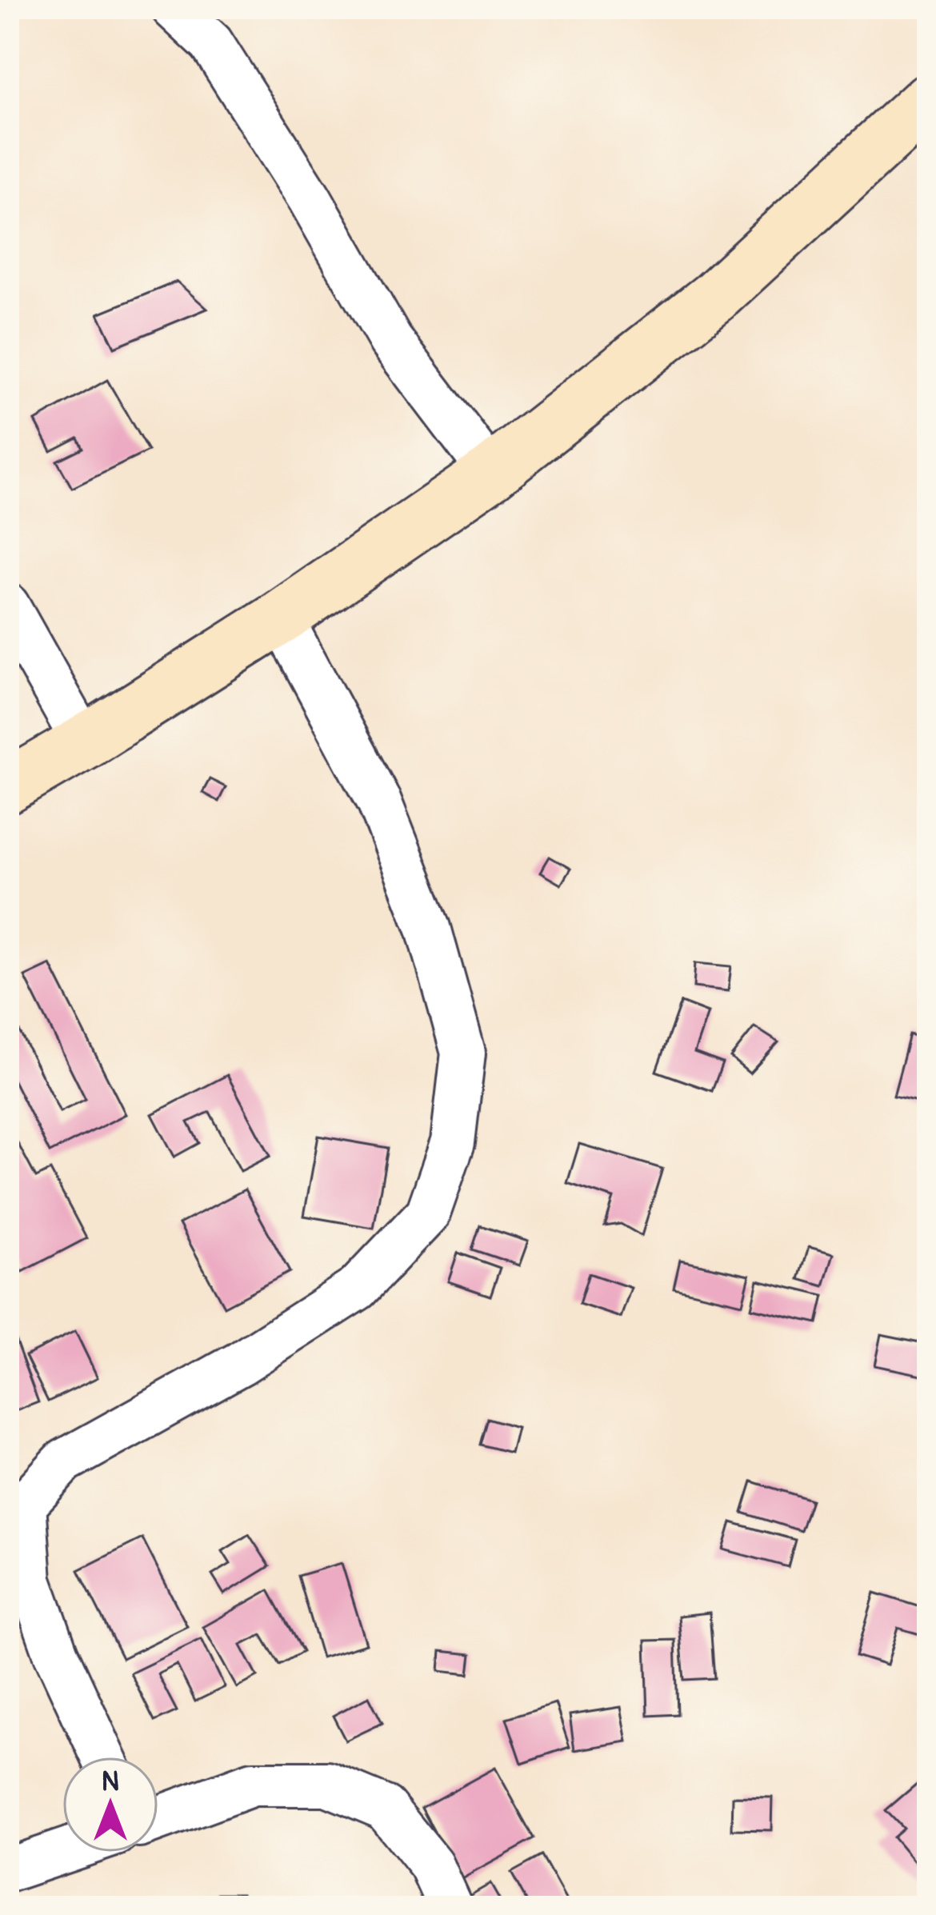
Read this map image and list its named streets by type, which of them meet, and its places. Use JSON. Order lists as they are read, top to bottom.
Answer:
{
  "north": "top"
}
